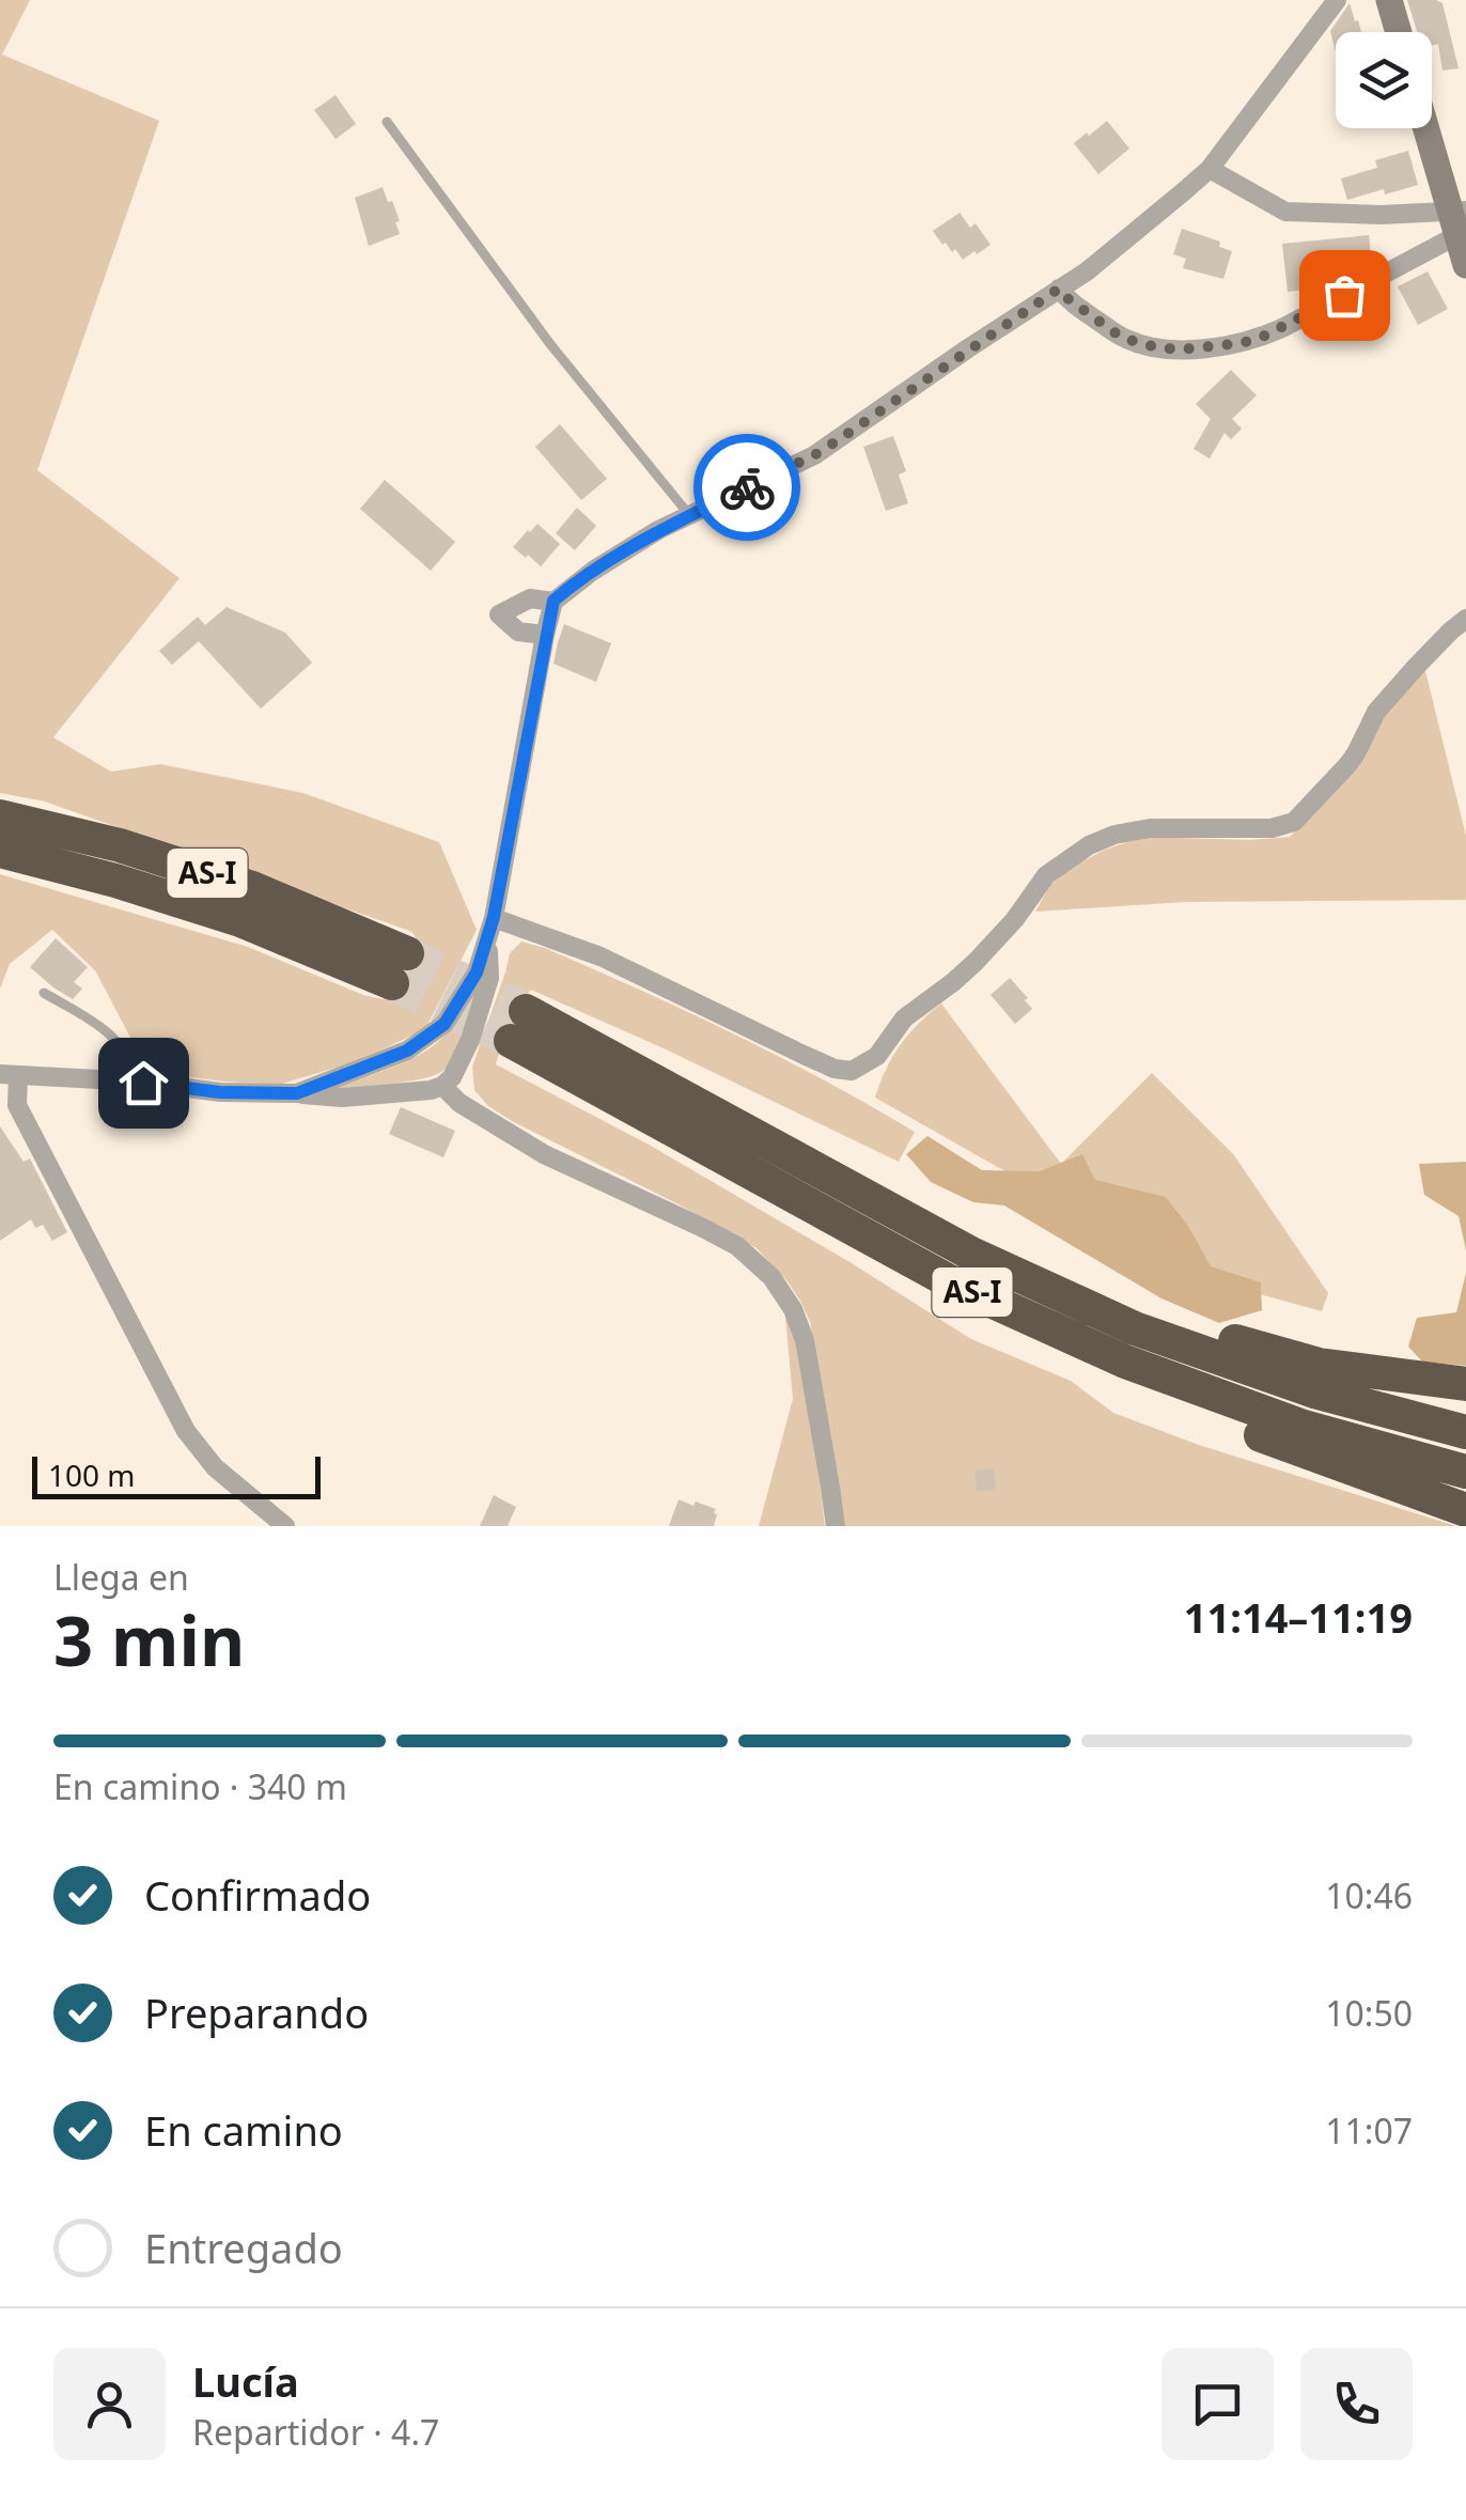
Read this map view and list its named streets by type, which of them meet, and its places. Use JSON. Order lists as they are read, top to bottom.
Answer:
{
  "streets": {
    "highway": ["AS-I"]
  },
  "scale_bar": "100 m",
  "page": {
    "scale": "100 m",
    "heading": ["3 min", "Llega en", "11:14–11:19"],
    "panel": ["Lucía", "Repartidor · 4.7"],
    "bar": "En camino · 340 m",
    "list": [
      ["Confirmado", "10:46"],
      ["Preparando", "10:50"],
      ["En camino", "11:07"],
      "Entregado"
    ]
  }
}
